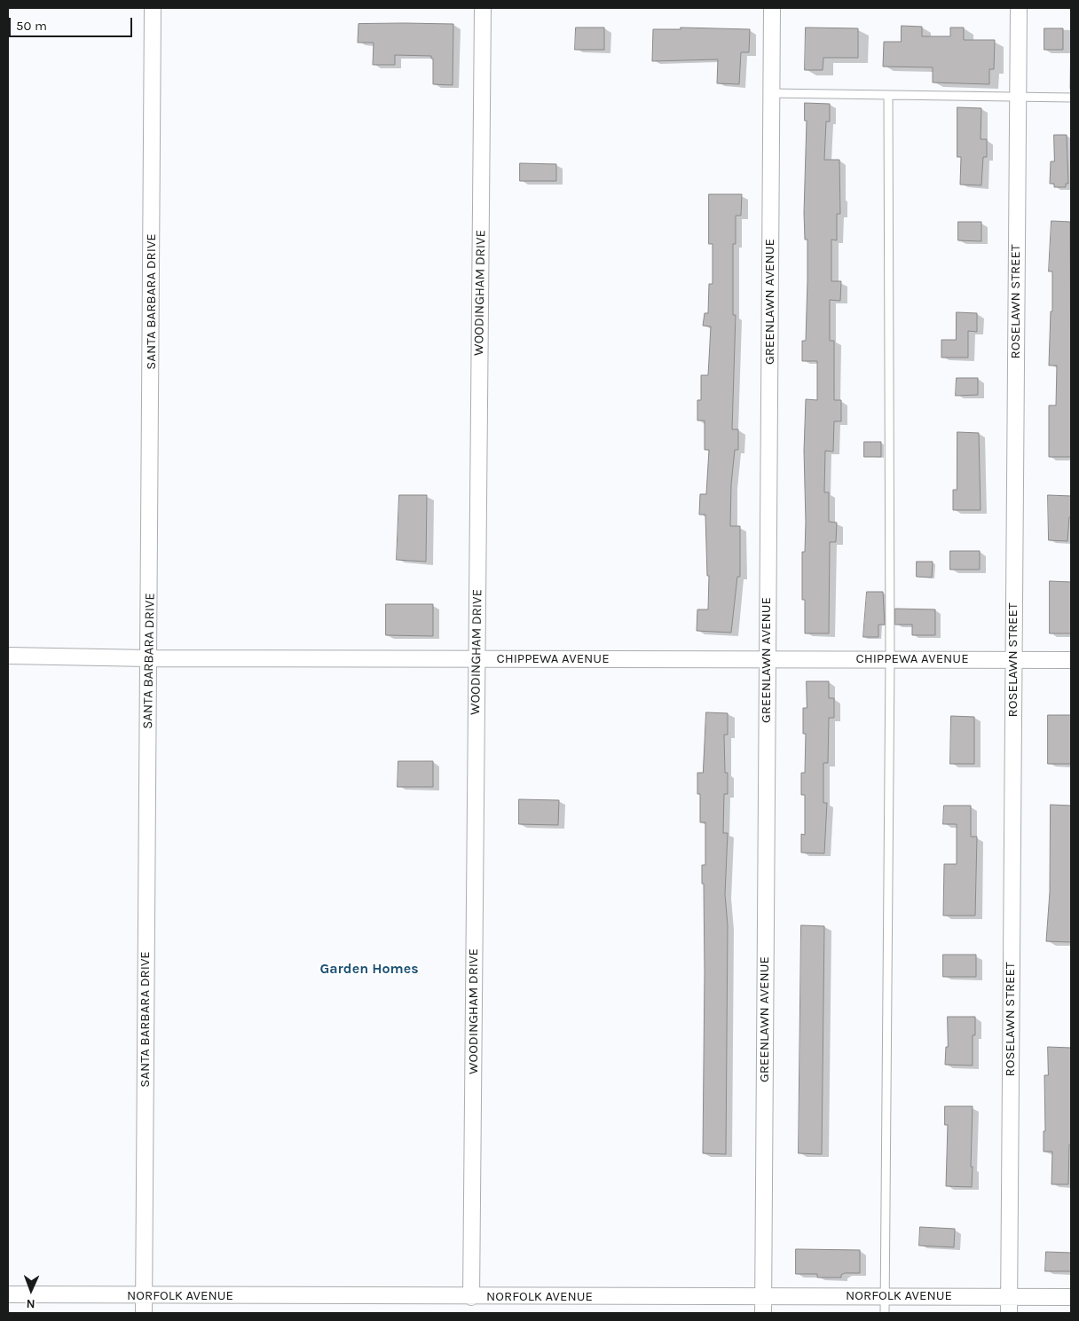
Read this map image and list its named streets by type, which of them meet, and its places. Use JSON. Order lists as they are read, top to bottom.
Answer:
{
  "streets": {
    "street": [
      "WOODINGHAM DRIVE",
      "SANTA BARBARA DRIVE",
      "GREENLAWN AVENUE",
      "ROSELAWN STREET",
      "CHIPPEWA AVENUE",
      "NORFOLK AVENUE"
    ]
  },
  "crossings": [
    ["WOODINGHAM DRIVE", "CHIPPEWA AVENUE"],
    ["WOODINGHAM DRIVE", "NORFOLK AVENUE"],
    ["SANTA BARBARA DRIVE", "CHIPPEWA AVENUE"],
    ["SANTA BARBARA DRIVE", "NORFOLK AVENUE"],
    ["GREENLAWN AVENUE", "CHIPPEWA AVENUE"],
    ["GREENLAWN AVENUE", "NORFOLK AVENUE"],
    ["ROSELAWN STREET", "CHIPPEWA AVENUE"],
    ["ROSELAWN STREET", "NORFOLK AVENUE"]
  ],
  "districts": ["Garden Homes"],
  "scale_bar": "50 m",
  "north": "bottom"
}
